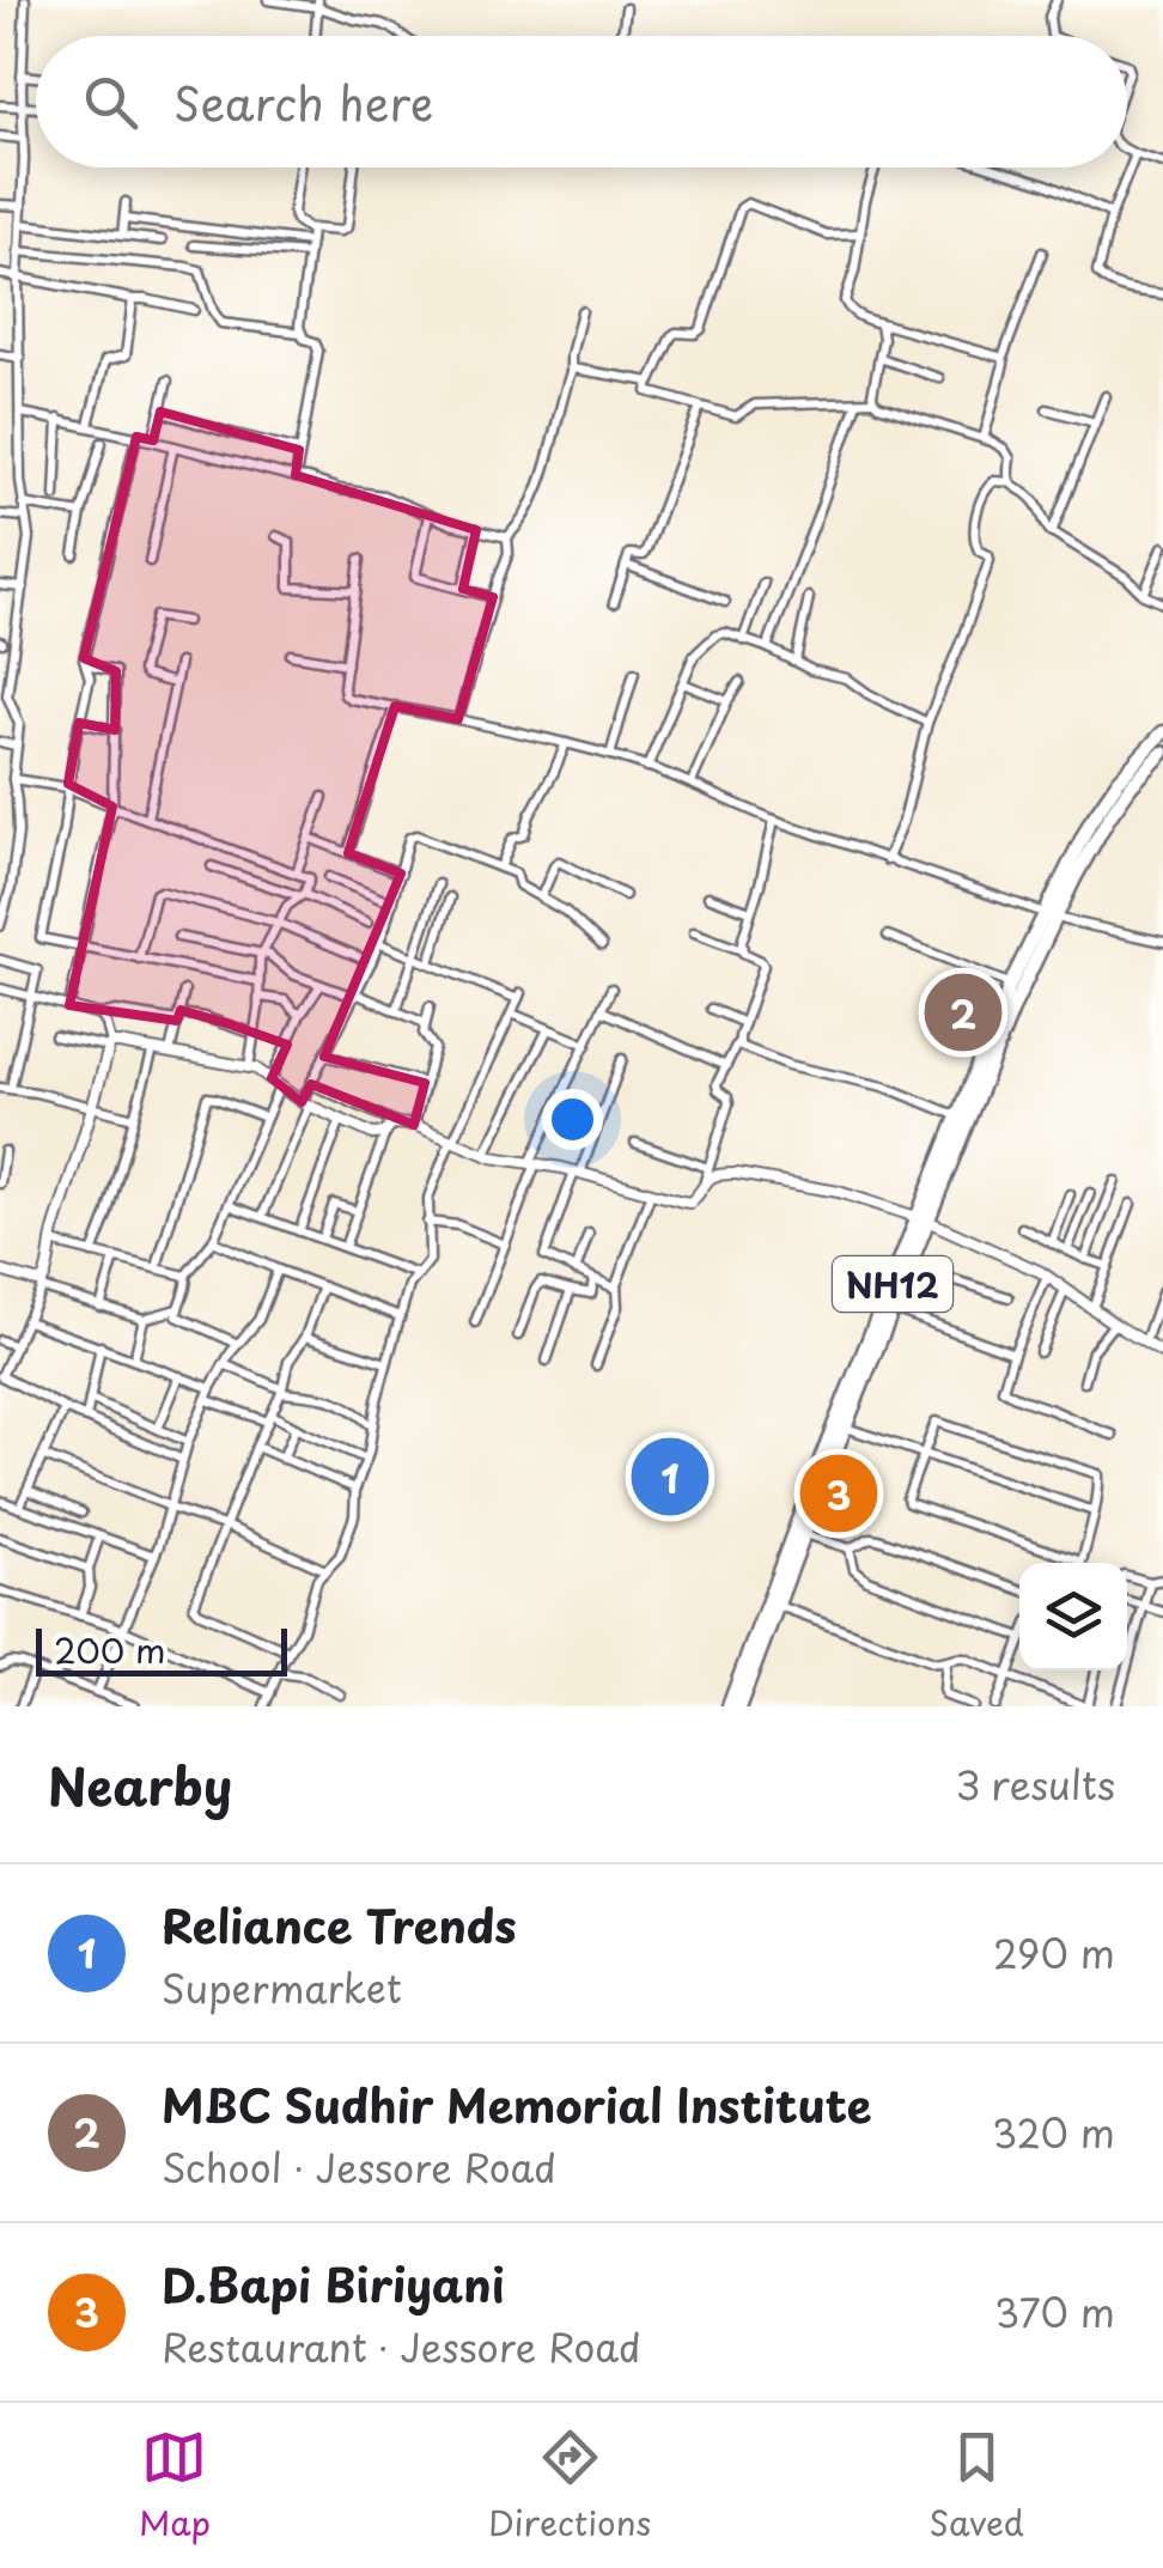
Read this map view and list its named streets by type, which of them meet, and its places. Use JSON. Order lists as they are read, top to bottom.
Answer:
{
  "streets": {
    "highway": ["NH12"]
  },
  "scale_bar": "200 m",
  "page": {
    "search": "Search here",
    "pins": ["2", "1", "3"],
    "scale": "200 m",
    "heading": ["Nearby", "3 results"],
    "list": [
      {
        "mark": "1",
        "name": "Reliance Trends",
        "note": "Supermarket",
        "value": "290 m"
      },
      {
        "mark": "2",
        "name": "MBC Sudhir Memorial Institute",
        "note": "School · Jessore Road",
        "value": "320 m"
      },
      {
        "mark": "3",
        "name": "D.Bapi Biriyani",
        "note": "Restaurant · Jessore Road",
        "value": "370 m"
      }
    ],
    "nav": ["Map", "Directions", "Saved"]
  }
}
